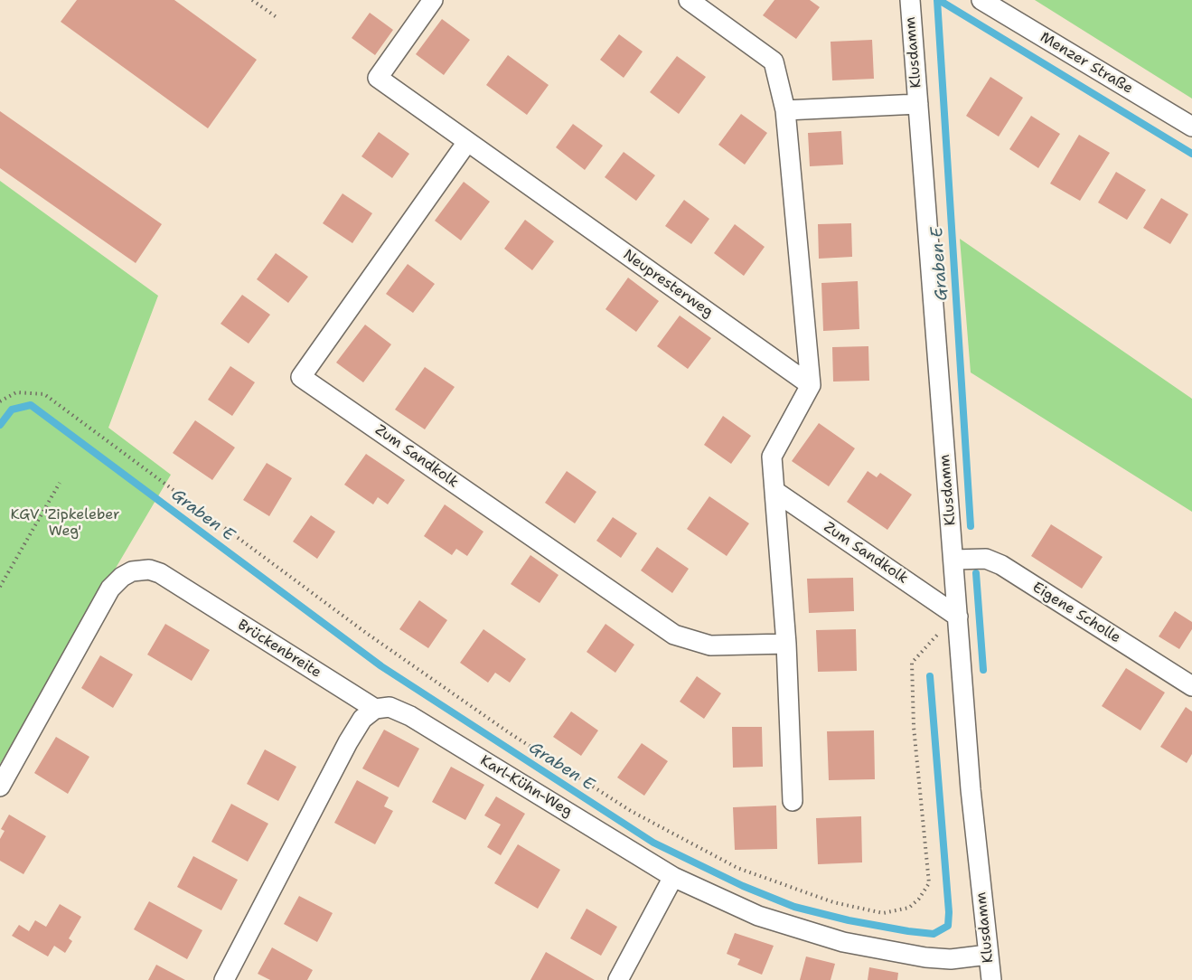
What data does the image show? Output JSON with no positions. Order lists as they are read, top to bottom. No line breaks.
{"streets":{"street":["Klusdamm","Menzer Straße","Neupresterweg","Zum Sandkolk","Eigene Scholle","Brückenbreite","Karl-Kühn-Weg"]},"crossings":[["Klusdamm","Zum Sandkolk"],["Klusdamm","Eigene Scholle"],["Klusdamm","Karl-Kühn-Weg"],["Neupresterweg","Zum Sandkolk"],["Brückenbreite","Karl-Kühn-Weg"]],"water":["Graben E"],"parks":["KGV 'Zipkeleber Weg'"]}
